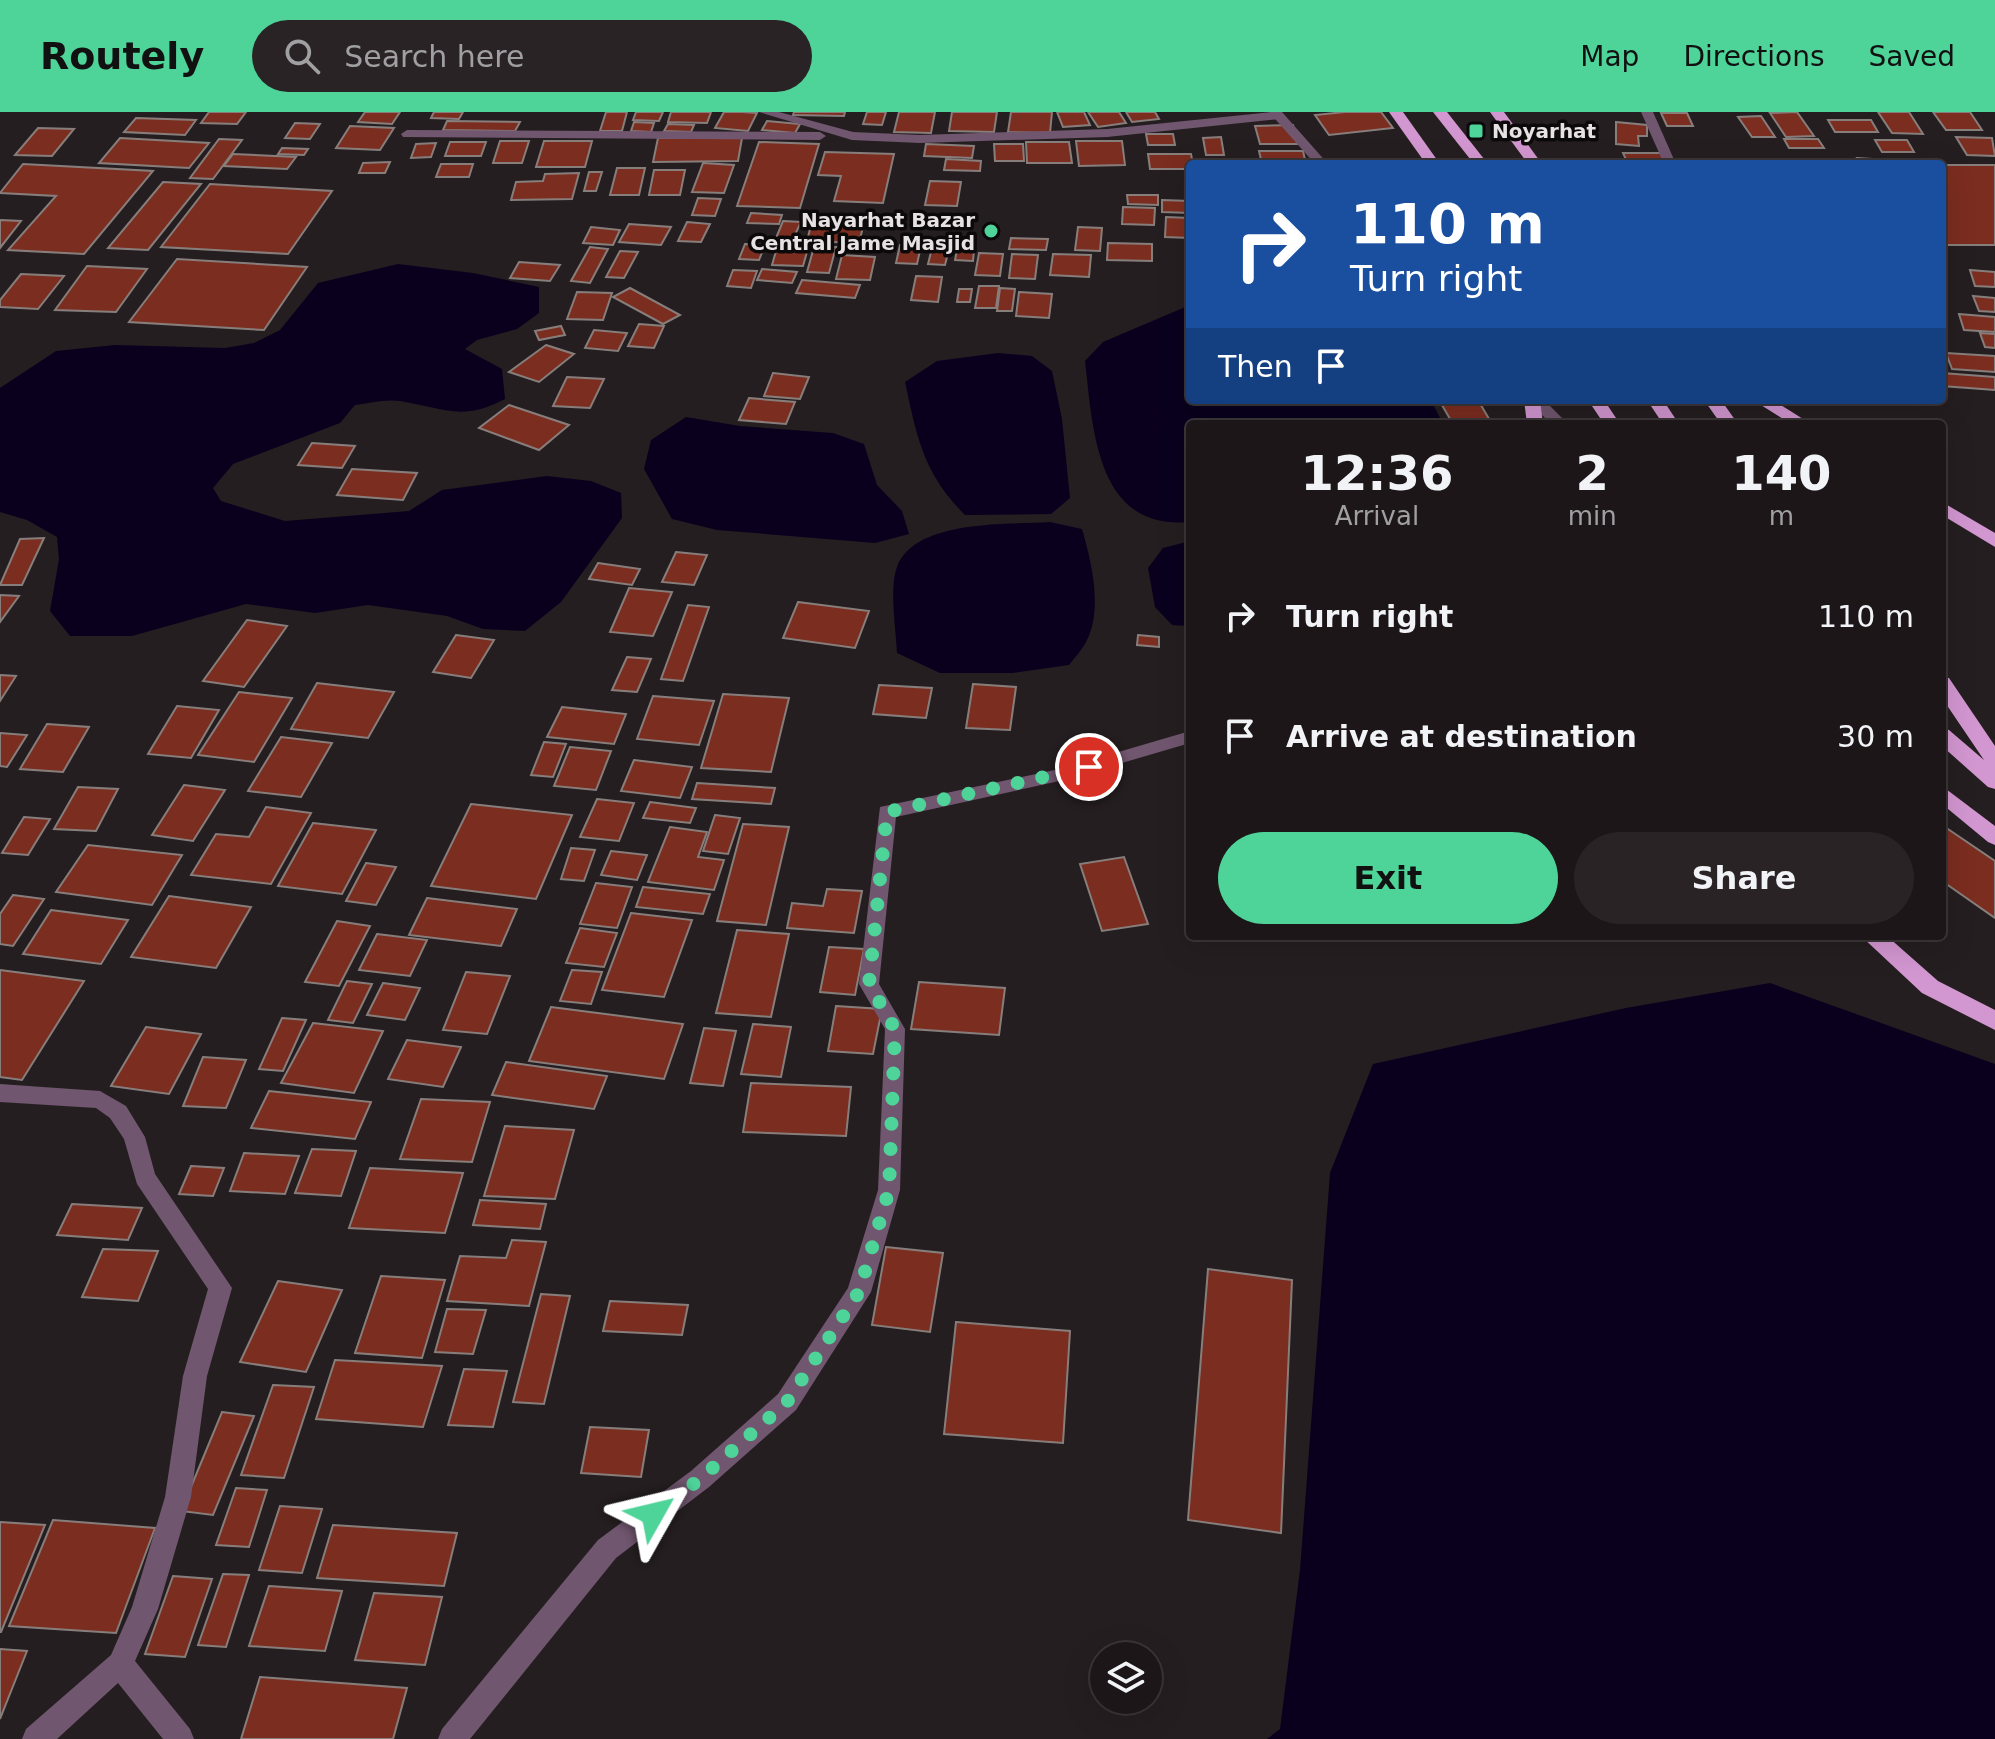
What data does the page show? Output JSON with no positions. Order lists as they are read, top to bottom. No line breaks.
{"places":{"transit":["Noyarhat"],"other":["Nayarhat Bazar Central Jame Masjid"]},"page":{"header":"Routely","search":"Search here","nav":["Map","Directions","Saved"],"turn":["110 m","Turn right"],"then":"Then","eta":["12:36","Arrival","2","min","140","m"],"list":[{"name":"Turn right","value":"110 m"},{"name":"Arrive at destination","value":"30 m"}],"buttons":["Exit","Share"]}}
